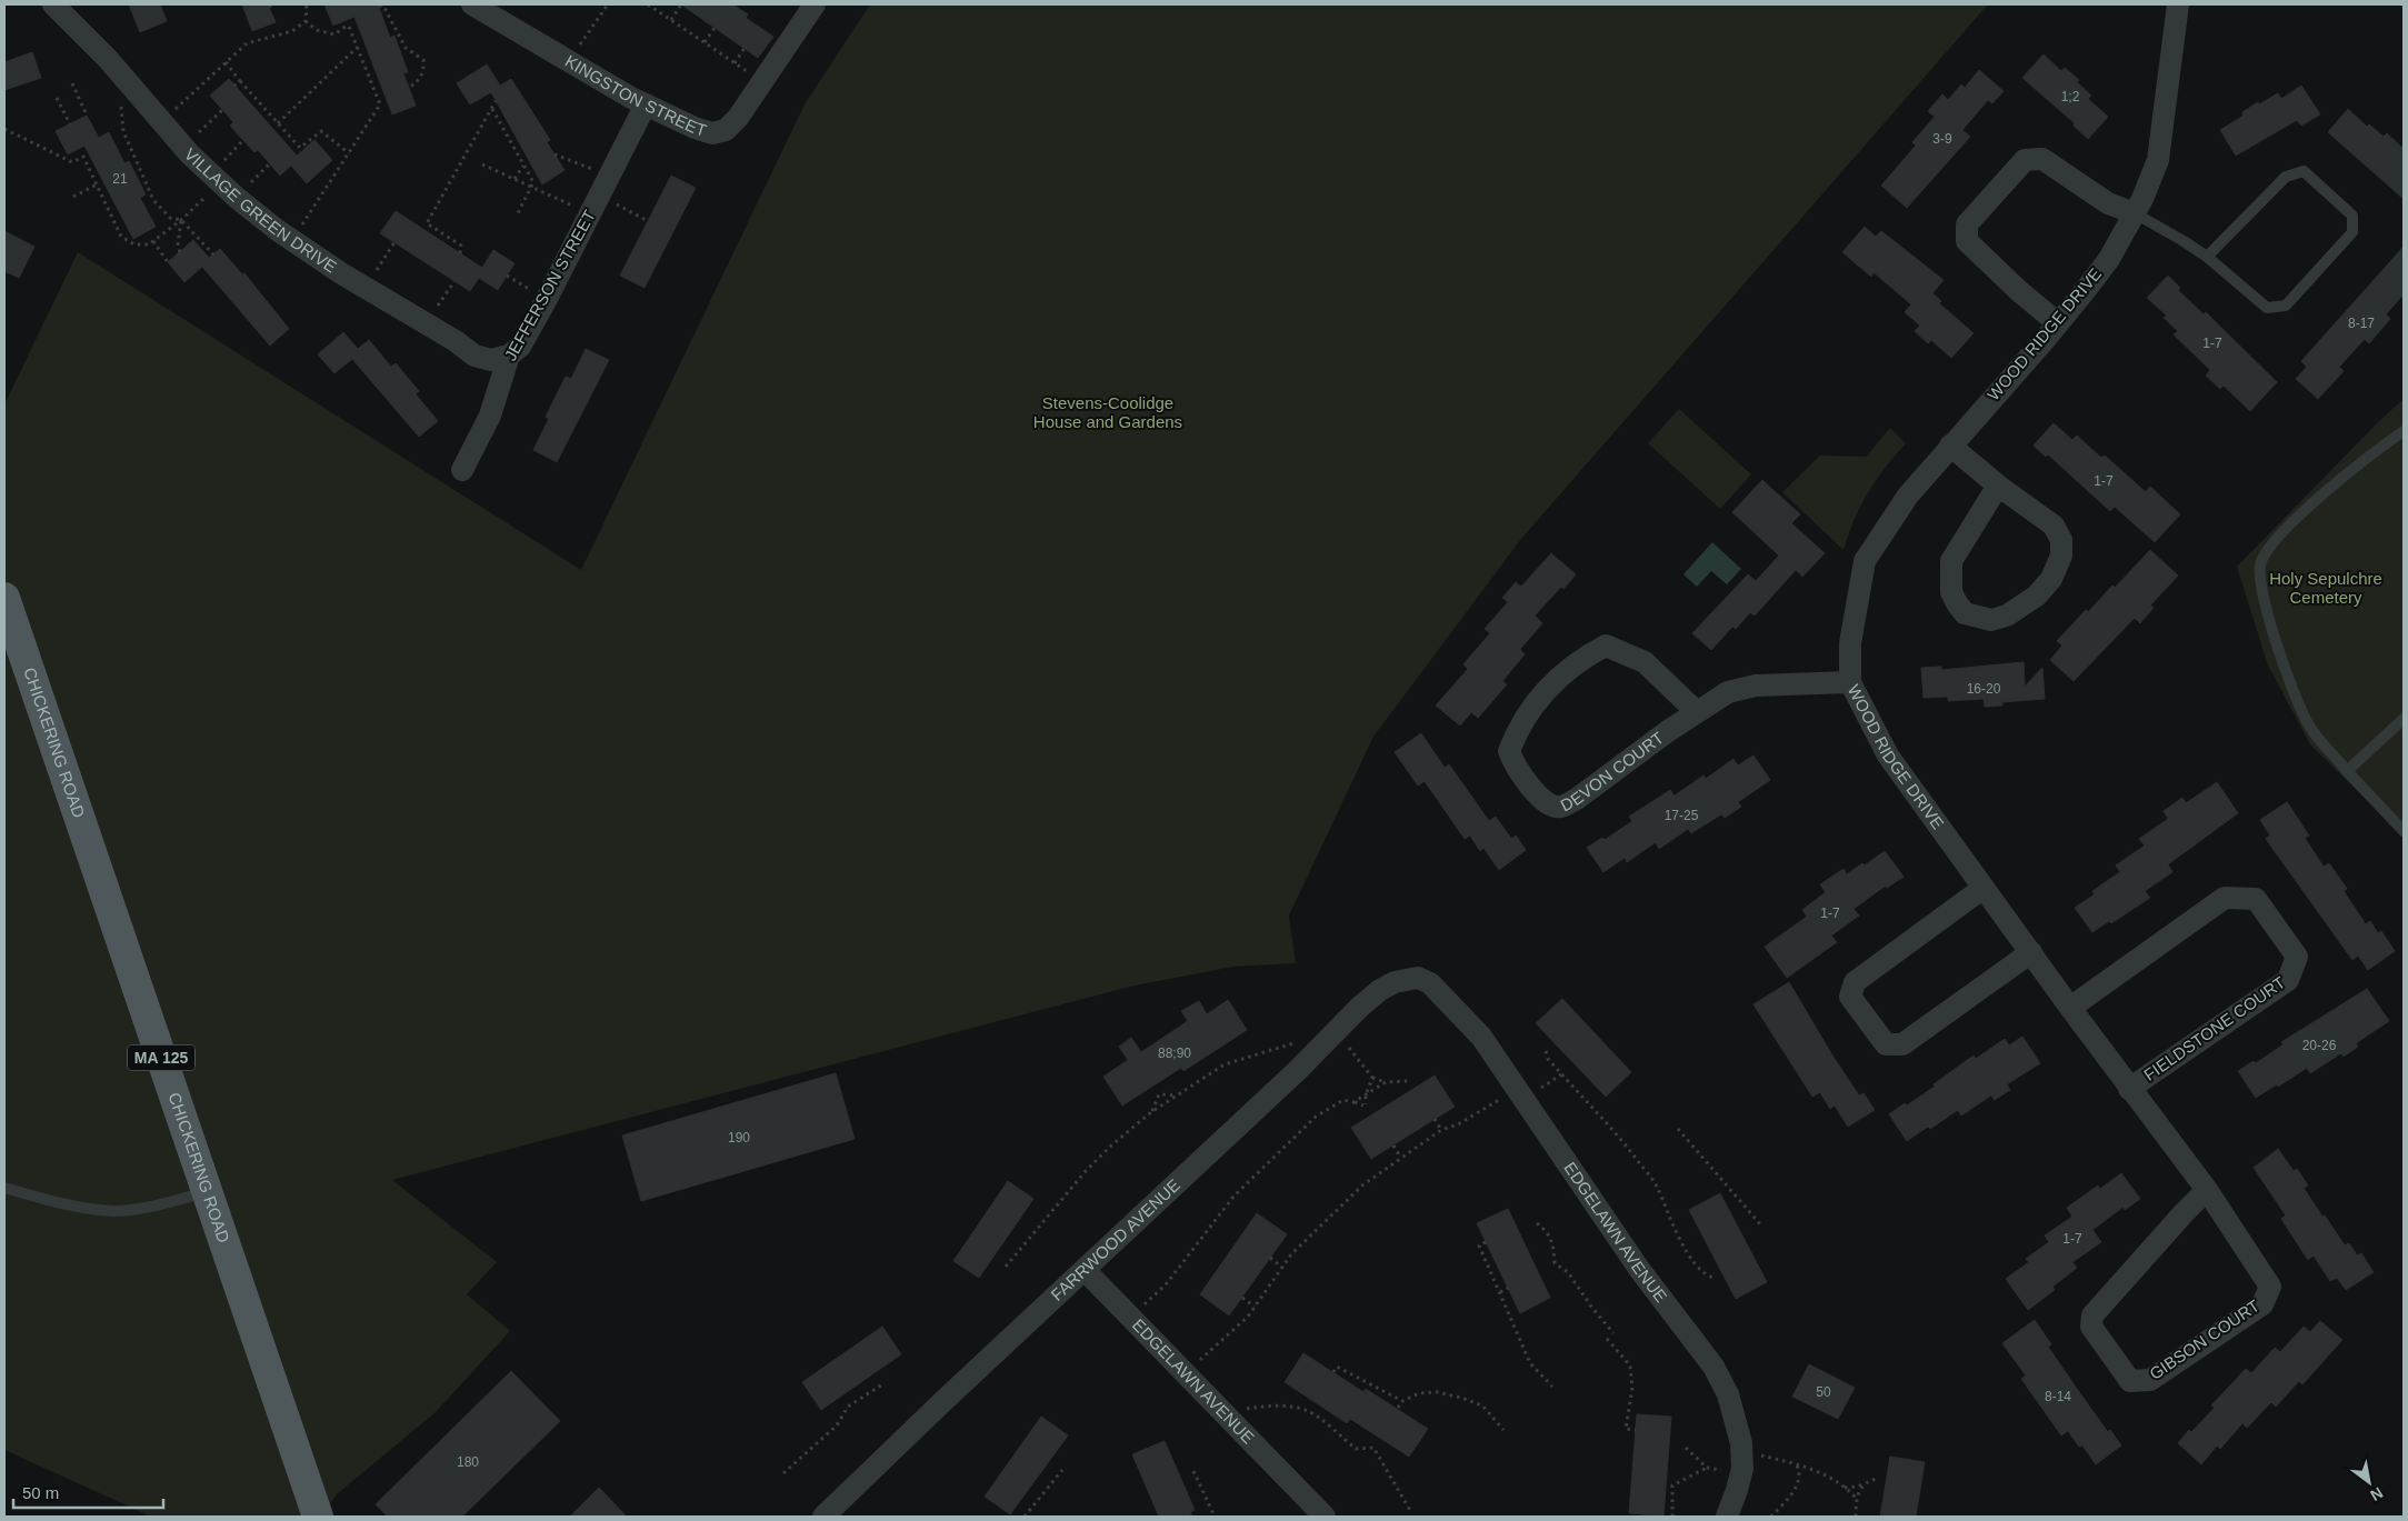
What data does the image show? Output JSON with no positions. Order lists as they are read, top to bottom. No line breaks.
{"streets":{"main road":["CHICKERING ROAD","MA 125"],"street":["KINGSTON STREET","VILLAGE GREEN DRIVE","JEFFERSON STREET","WOOD RIDGE DRIVE","DEVON COURT","FIELDSTONE COURT","EDGELAWN AVENUE","FARRWOOD AVENUE","GIBSON COURT"]},"crossings":[["KINGSTON STREET","JEFFERSON STREET"],["VILLAGE GREEN DRIVE","JEFFERSON STREET"],["WOOD RIDGE DRIVE","DEVON COURT"],["WOOD RIDGE DRIVE","FIELDSTONE COURT"],["WOOD RIDGE DRIVE","GIBSON COURT"],["EDGELAWN AVENUE","FARRWOOD AVENUE"]],"parks":["Stevens-Coolidge House and Gardens","Holy Sepulchre Cemetery"],"house_numbers":["1;2","3-9","21","8-17","1-7","1-7","16-20","17-25","1-7","20-26","88;90","190","1-7","50","8-14","180"],"scale_bar":"50 m","north":"bottom right"}
